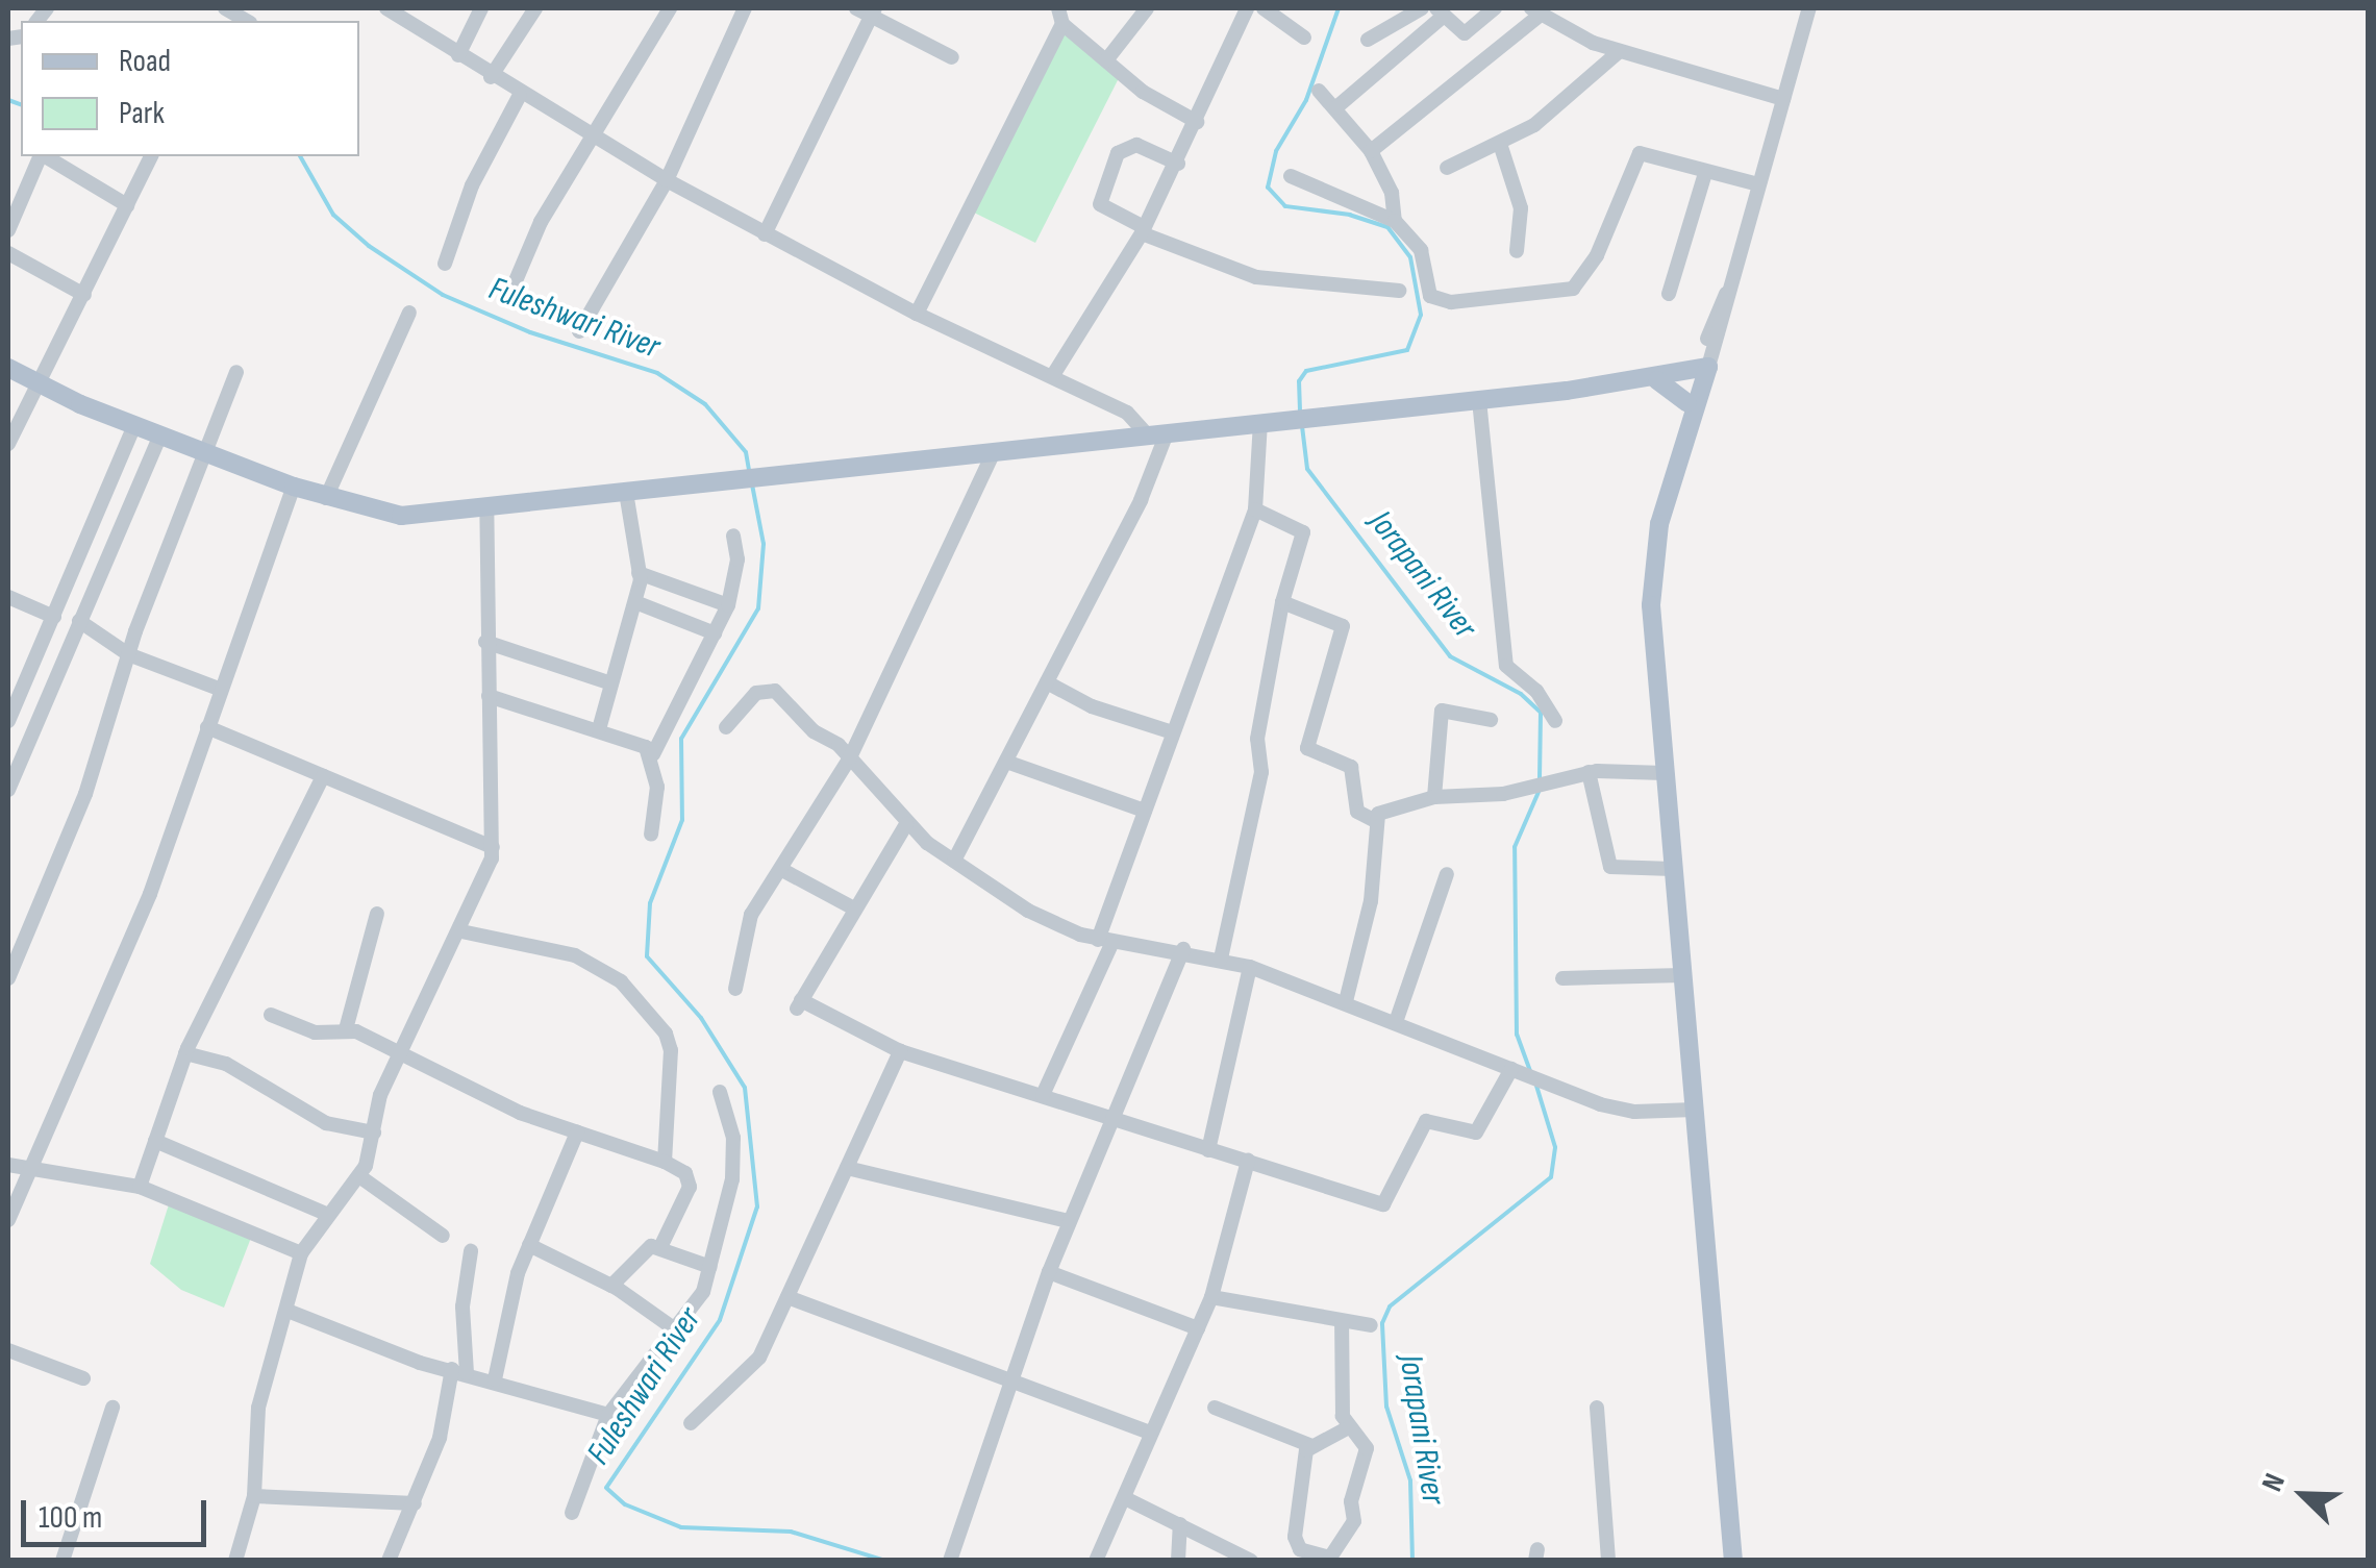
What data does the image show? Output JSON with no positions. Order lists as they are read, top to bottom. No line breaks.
{"water":["Fuleshwari River","Jorapani River"],"legend":["Road","Park"],"scale_bar":"100 m","north":"top left"}
